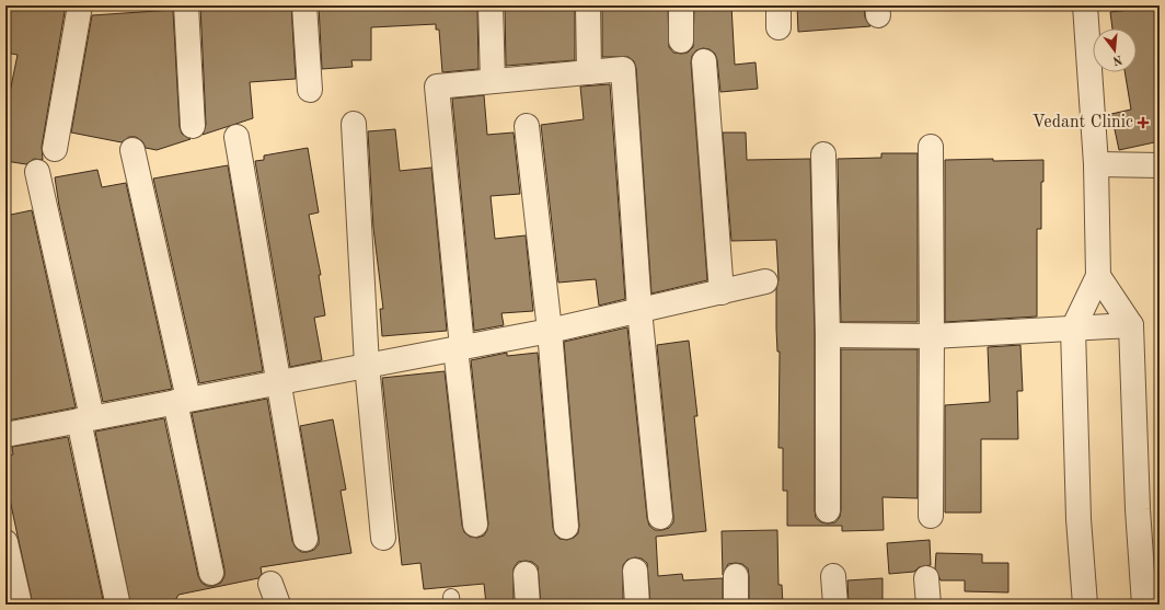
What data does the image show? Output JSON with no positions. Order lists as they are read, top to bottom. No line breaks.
{"places":{"health":["Vedant Clinic"]},"north":"bottom"}
